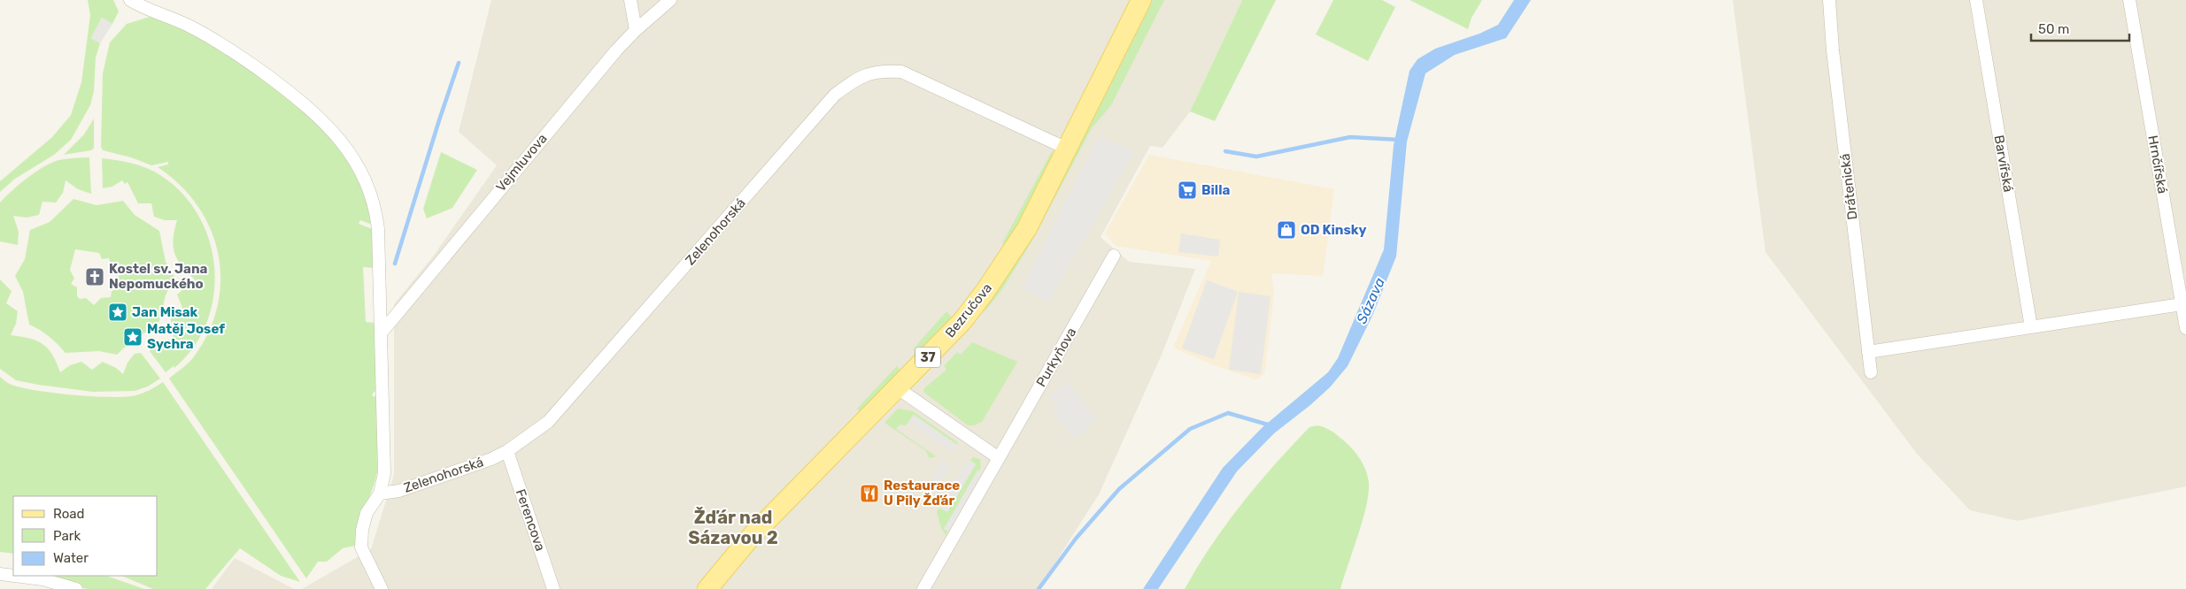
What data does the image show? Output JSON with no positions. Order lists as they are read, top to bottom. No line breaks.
{"streets":{"main road":["Bezručova","37"],"street":["Vejmluvova","Barvířská","Hrnčířská","Drátenická","Zelenohorská","Purkyňova","Ferencova"]},"crossings":[["Zelenohorská","Bezručova"],["Zelenohorská","Ferencova"]],"districts":["Žďár nad Sázavou 2"],"water":["Sázava"],"places":{"supermarket":["Billa"],"shop":["OD Kinsky"],"church":["Kostel sv. Jana Nepomuckého"],"place":["Jan Misak","Matěj Josef Sychra"],"restaurant":["Restaurace U Pily Žďár"]},"legend":["Road","Park","Water"],"scale_bar":"50 m"}
